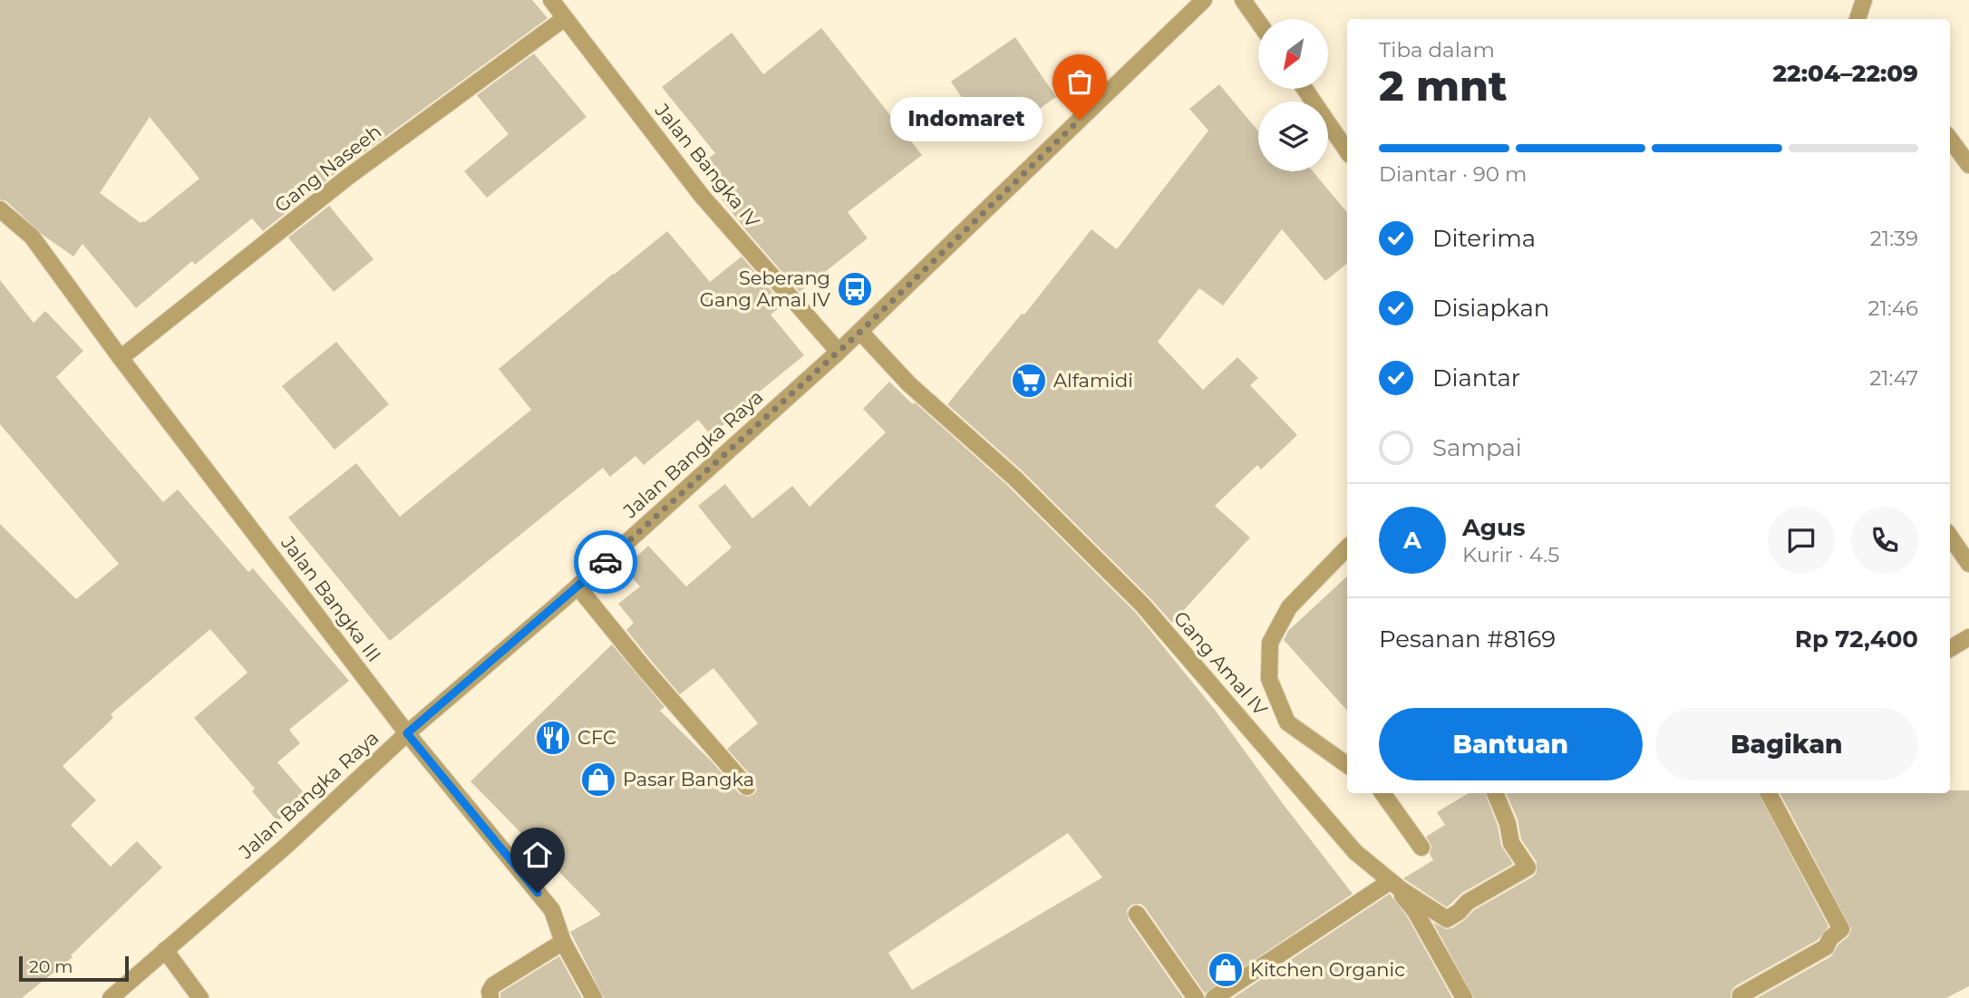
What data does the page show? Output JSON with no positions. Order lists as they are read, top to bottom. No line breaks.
{"streets":{"street":["Jalan Bangka IV","Gang Naseeh","Jalan Bangka Raya","Jalan Bangka III","Gang Amal IV"]},"crossings":[["Jalan Bangka IV","Gang Naseeh"],["Jalan Bangka IV","Jalan Bangka Raya"],["Gang Naseeh","Jalan Bangka III"],["Jalan Bangka Raya","Jalan Bangka III"],["Jalan Bangka Raya","Gang Amal IV"]],"places":{"other":["Indomaret"],"bus stop":["Seberang Gang Amal IV"],"supermarket":["Alfamidi"],"restaurant":["CFC"],"shop":["Pasar Bangka","Kitchen Organic"]},"scale_bar":"20 m","north":"bottom left","page":{"heading":["2 mnt","Tiba dalam","22:04–22:09"],"panel":["Agus","Kurir · 4.5","Pesanan #8169","Rp 72,400"],"bubble":"Indomaret","bar":"Diantar · 90 m","list":[["Diterima","21:39"],["Disiapkan","21:46"],["Diantar","21:47"],"Sampai"],"round":"A","buttons":["Bantuan","Bagikan"],"scale":"20 m"}}
